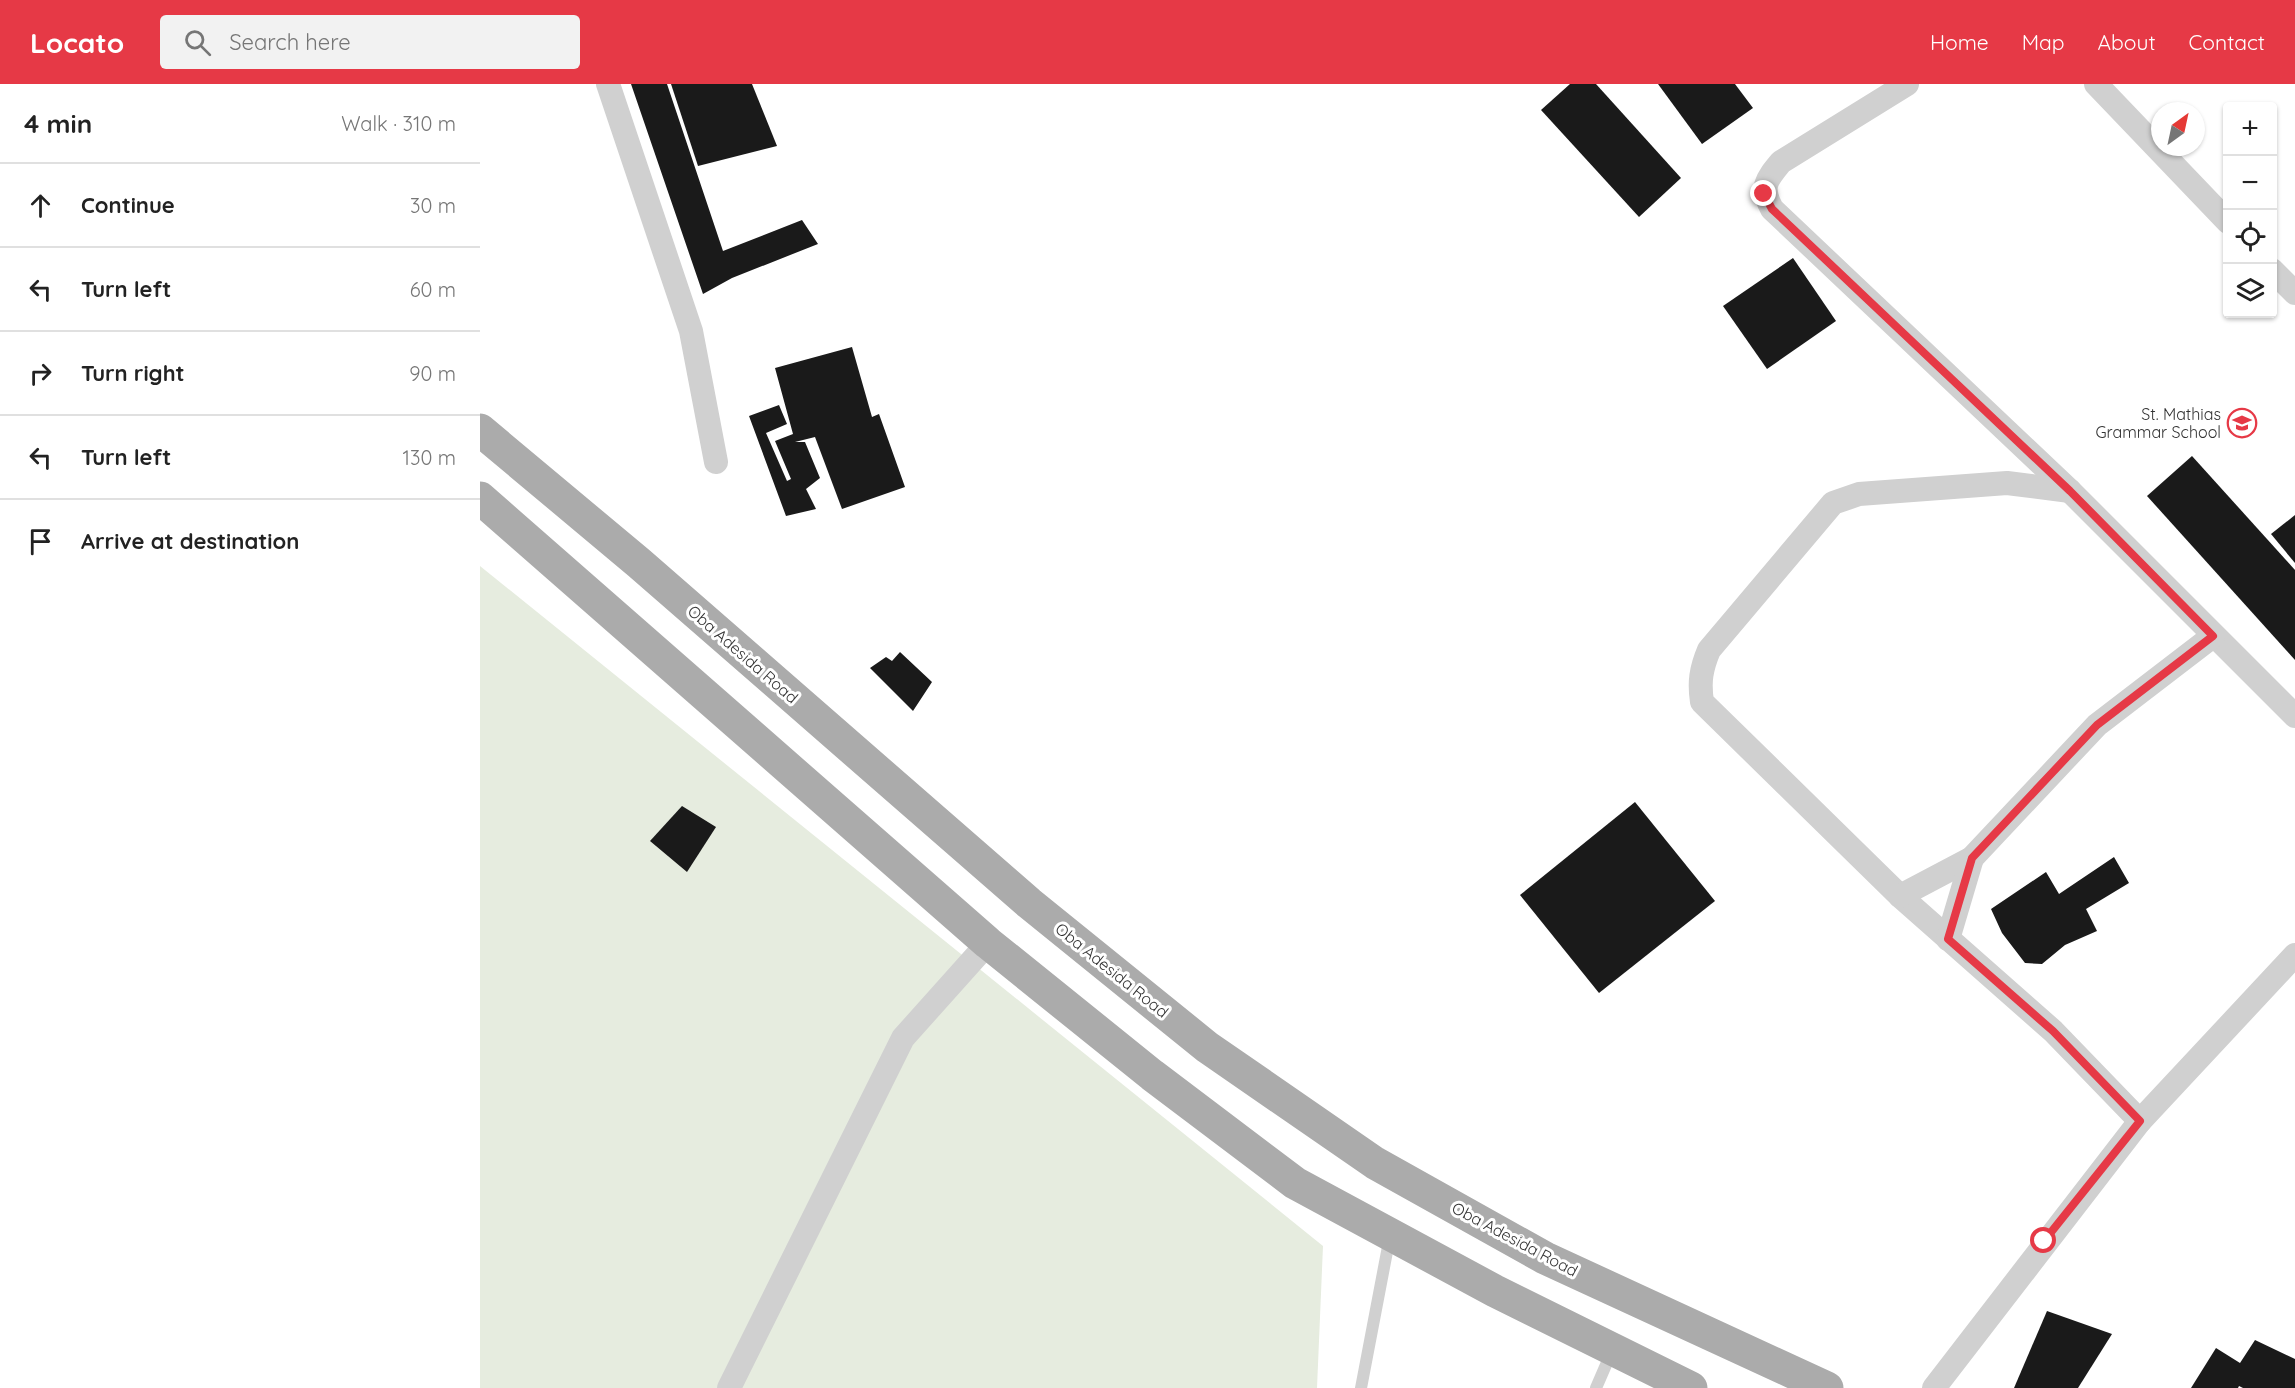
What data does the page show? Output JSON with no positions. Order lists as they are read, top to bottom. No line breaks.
{"streets":{"main road":["Oba Adesida Road"]},"places":{"school or university":["St. Mathias Grammar School"]},"north":"top right","page":{"header":"Locato","search":"Search here","nav":["Home","Map","About","Contact"],"heading":["4 min","Walk · 310 m"],"map_buttons":["+","−"],"list":[["Continue","30 m"],["Turn left","60 m"],["Turn right","90 m"],["Turn left","130 m"],"Arrive at destination"]}}
